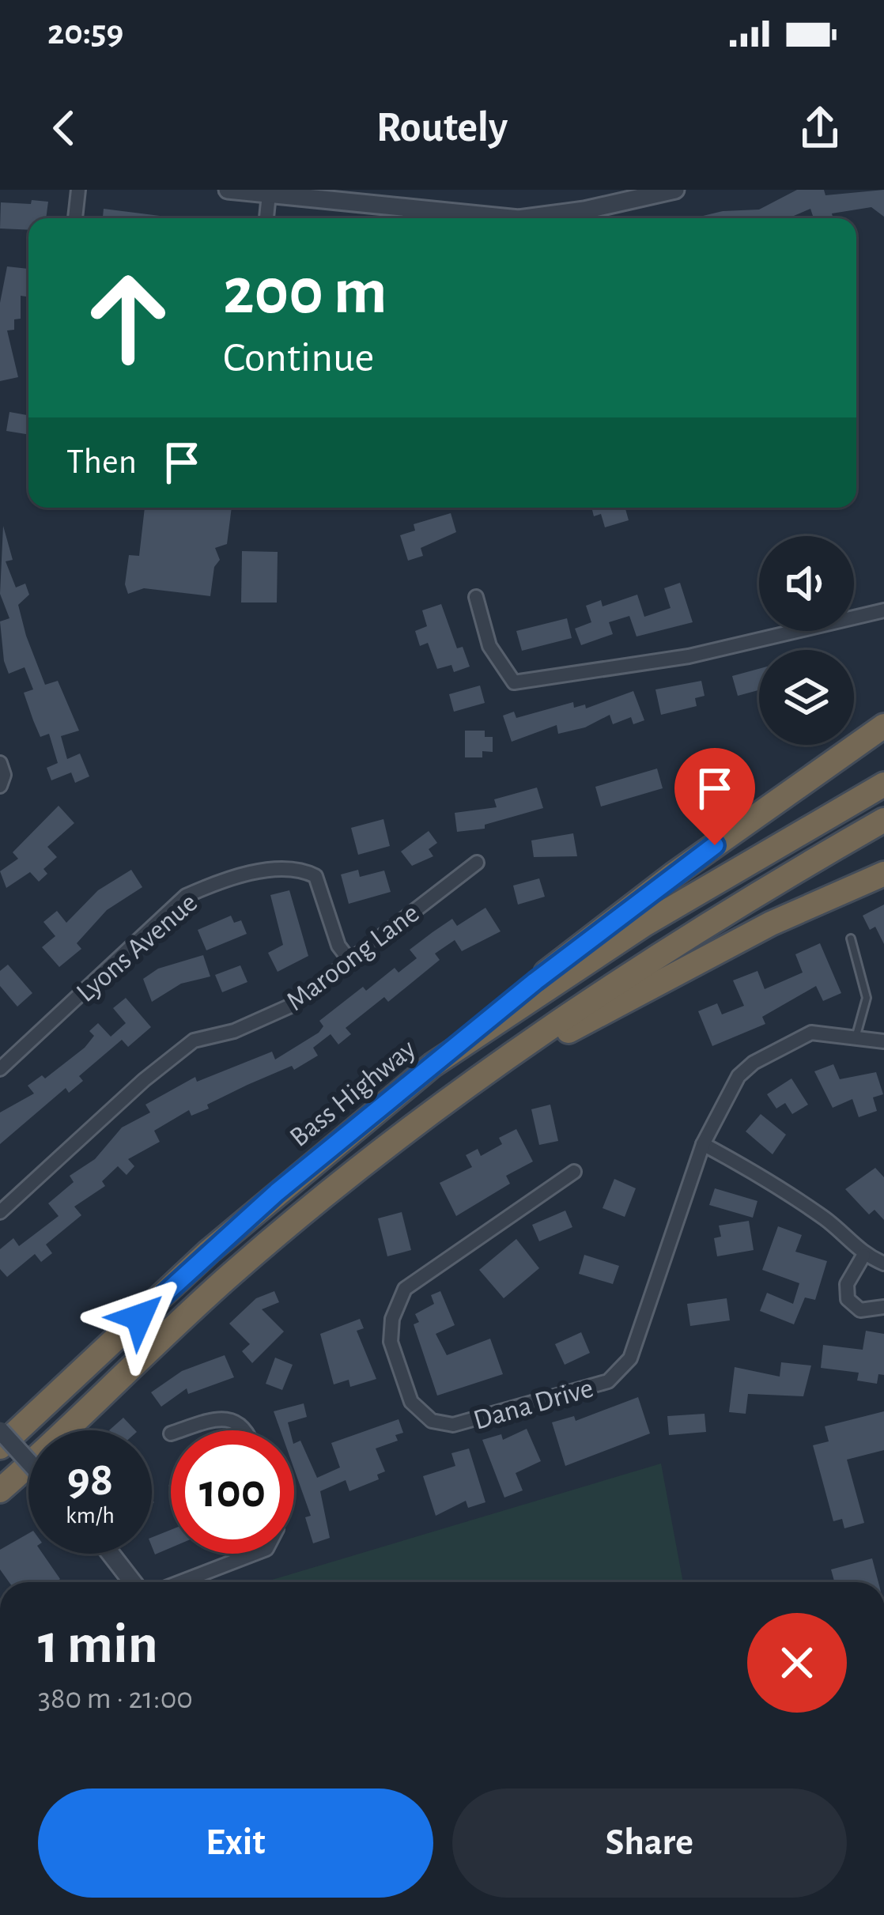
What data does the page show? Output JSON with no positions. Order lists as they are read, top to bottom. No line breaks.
{"streets":{"highway":["Bass Highway"],"street":["Lyons Avenue","Maroong Lane","Dana Drive"]},"crossings":[["Lyons Avenue","Maroong Lane"]],"page":{"status":"20:59","header":"Routely","turn":["200 m","Continue"],"then":"Then","speed":"98 km/h","limit":"100","heading":["1 min","380 m · 21:00"],"buttons":["Exit","Share"]}}
